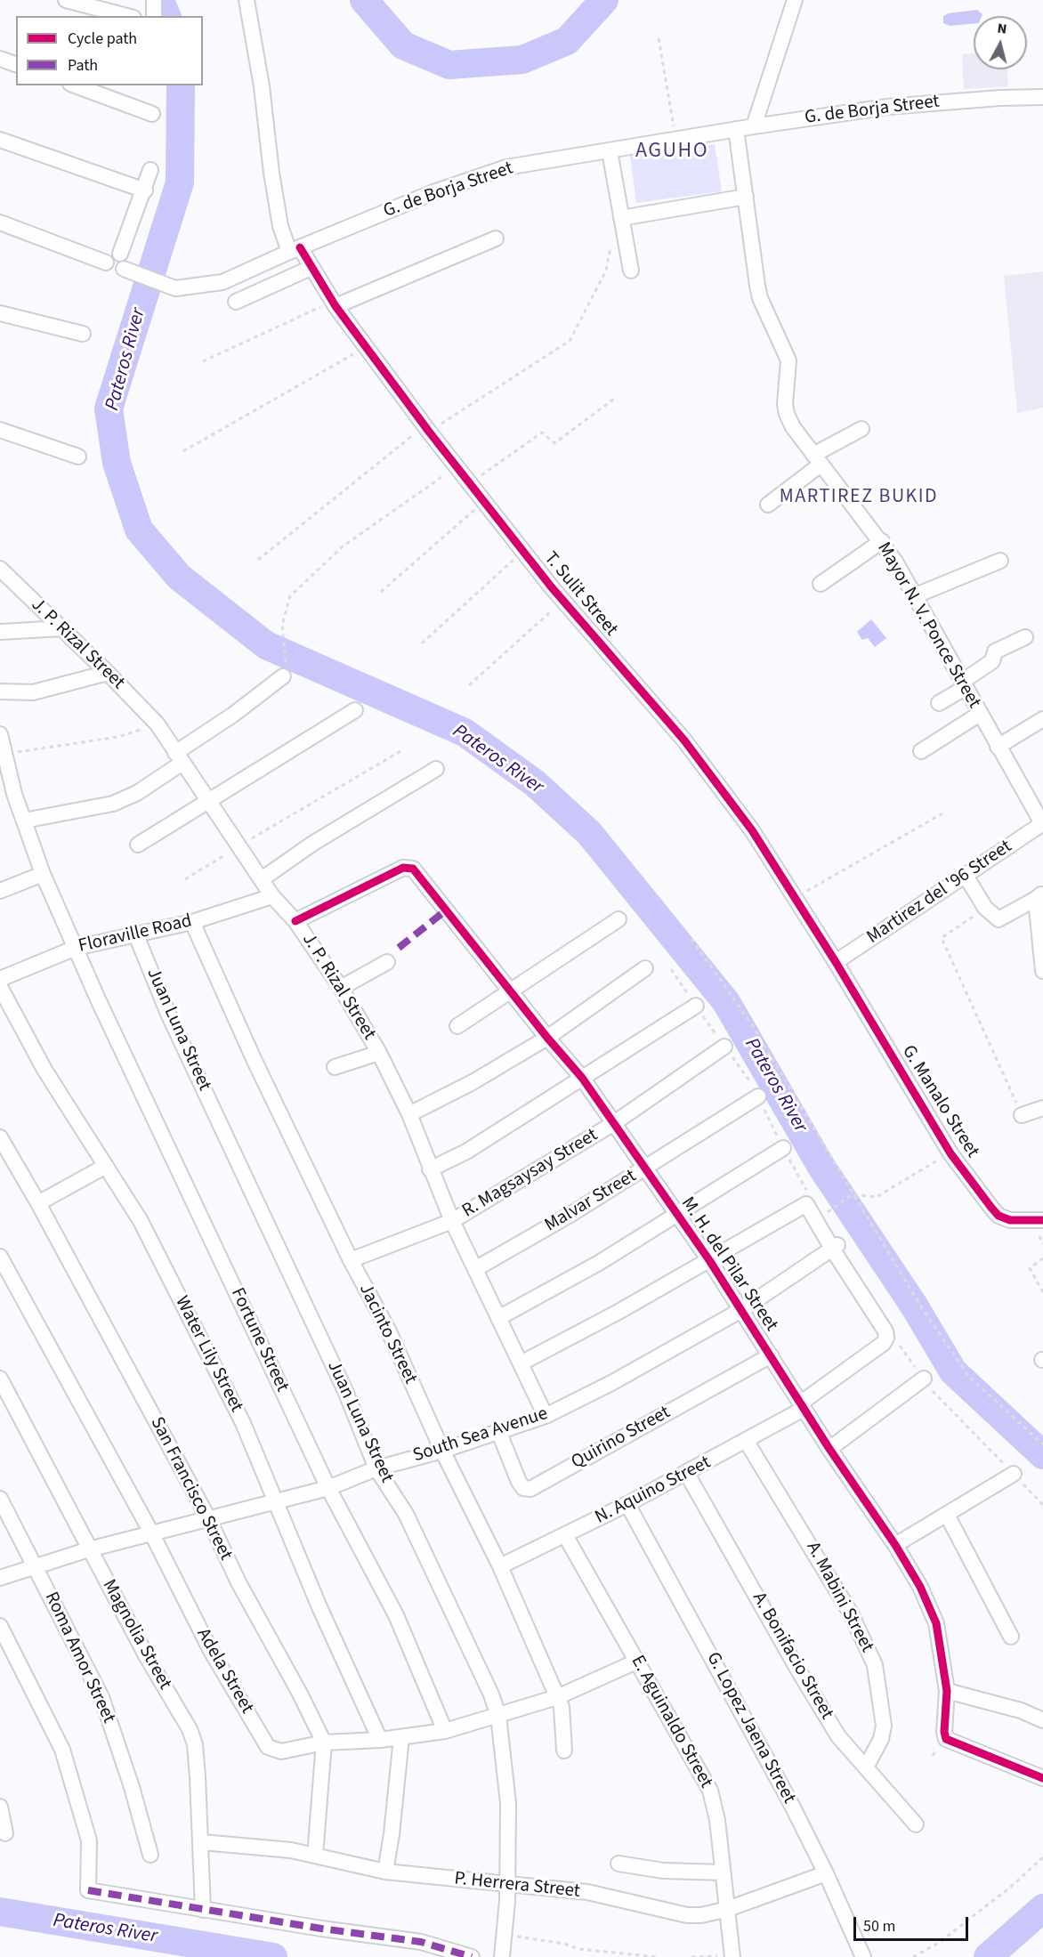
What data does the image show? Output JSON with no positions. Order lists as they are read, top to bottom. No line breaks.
{"streets":{"street":["G. de Borja Street","T. Sulit Street","Mayor N. V. Ponce Street","J. P. Rizal Street","Martirez del '96 Street","Floraville Road","Juan Luna Street","G. Manalo Street","R. Magsaysay Street","Malvar Street","M. H. del Pilar Street","Jacinto Street","Fortune Street","Water Lily Street","South Sea Avenue","Quirino Street","San Francisco Street","N. Aquino Street","A. Mabini Street","Magnolia Street","A. Bonifacio Street","Roma Amor Street","Adela Street","E. Aguinaldo Street","G. Lopez Jaena Street","P. Herrera Street"]},"crossings":[["G. de Borja Street","T. Sulit Street"],["G. de Borja Street","Mayor N. V. Ponce Street"],["T. Sulit Street","Martirez del '96 Street"],["T. Sulit Street","G. Manalo Street"],["Mayor N. V. Ponce Street","Martirez del '96 Street"],["J. P. Rizal Street","Floraville Road"],["J. P. Rizal Street","R. Magsaysay Street"],["J. P. Rizal Street","Malvar Street"],["J. P. Rizal Street","M. H. del Pilar Street"],["J. P. Rizal Street","South Sea Avenue"],["Martirez del '96 Street","G. Manalo Street"],["Floraville Road","Juan Luna Street"],["Floraville Road","Jacinto Street"],["Floraville Road","Fortune Street"],["Juan Luna Street","South Sea Avenue"],["Juan Luna Street","Adela Street"],["Juan Luna Street","P. Herrera Street"],["R. Magsaysay Street","M. H. del Pilar Street"],["R. Magsaysay Street","Jacinto Street"],["Malvar Street","M. H. del Pilar Street"],["M. H. del Pilar Street","South Sea Avenue"],["M. H. del Pilar Street","Quirino Street"],["M. H. del Pilar Street","N. Aquino Street"],["Jacinto Street","South Sea Avenue"],["Jacinto Street","N. Aquino Street"],["Jacinto Street","Adela Street"],["Fortune Street","South Sea Avenue"],["Fortune Street","Adela Street"],["Water Lily Street","South Sea Avenue"],["Water Lily Street","Adela Street"],["South Sea Avenue","Quirino Street"],["South Sea Avenue","San Francisco Street"],["South Sea Avenue","N. Aquino Street"],["South Sea Avenue","Magnolia Street"],["South Sea Avenue","Roma Amor Street"],["South Sea Avenue","Adela Street"],["San Francisco Street","Adela Street"],["N. Aquino Street","A. Mabini Street"],["N. Aquino Street","A. Bonifacio Street"],["N. Aquino Street","E. Aguinaldo Street"],["N. Aquino Street","G. Lopez Jaena Street"],["A. Mabini Street","A. Bonifacio Street"],["Magnolia Street","P. Herrera Street"],["Adela Street","E. Aguinaldo Street"],["E. Aguinaldo Street","P. Herrera Street"],["G. Lopez Jaena Street","P. Herrera Street"]],"districts":["AGUHO","MARTIREZ BUKID"],"water":["Pateros River"],"legend":["Cycle path","Path"],"scale_bar":"50 m","north":"top"}
